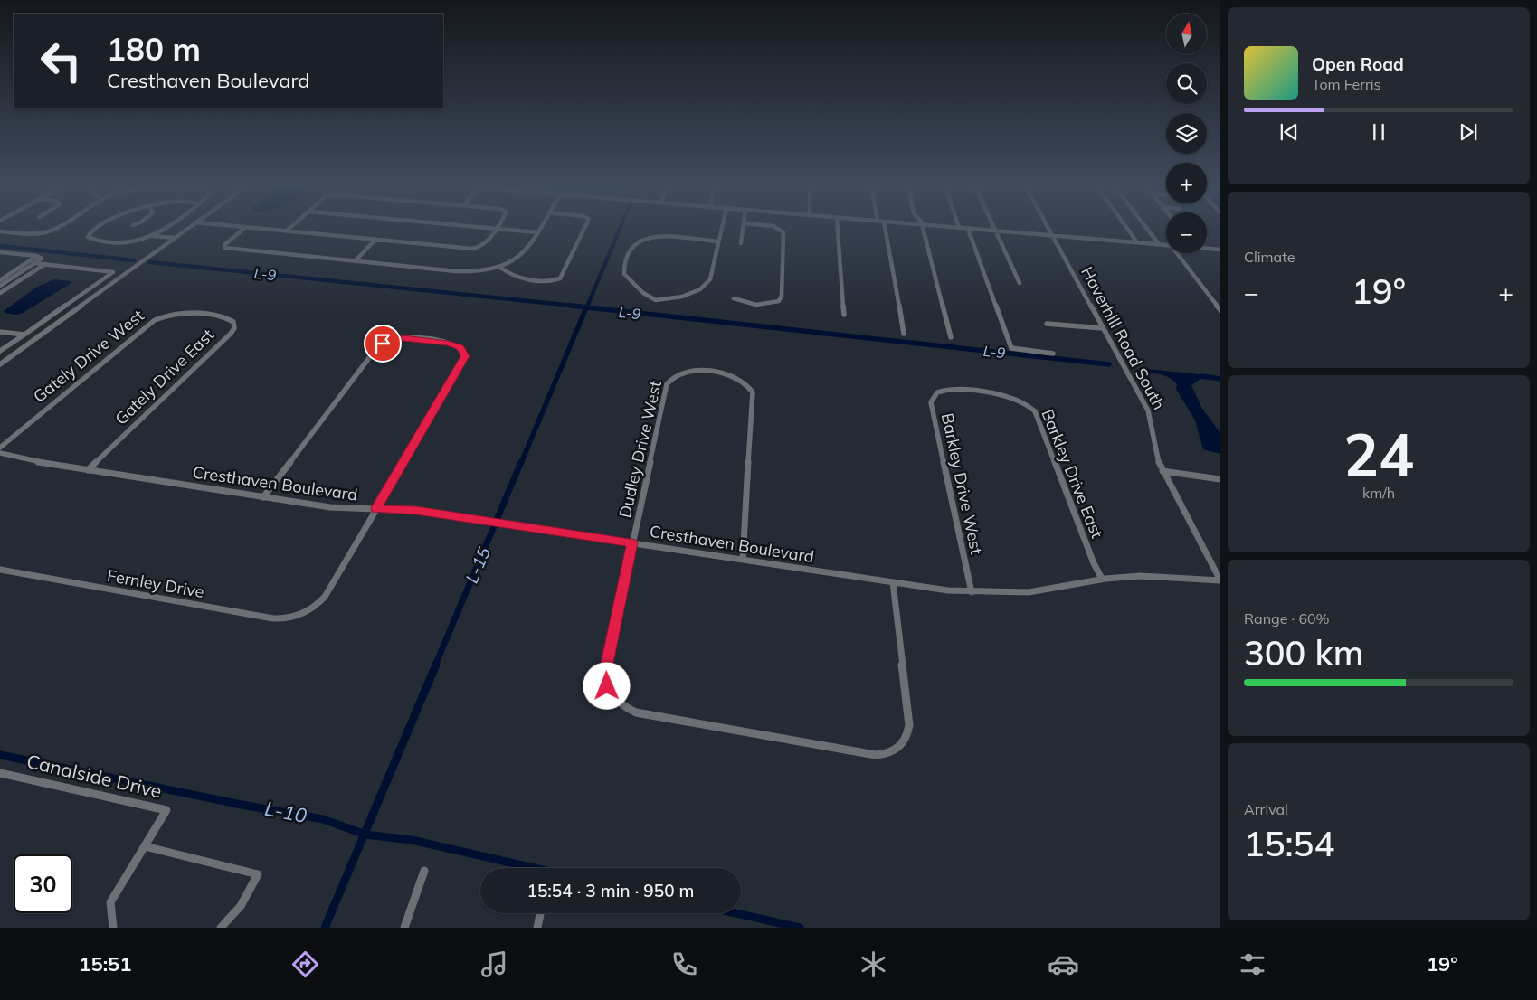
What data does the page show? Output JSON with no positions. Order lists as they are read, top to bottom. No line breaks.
{"streets":{"street":["Haverhill Road South","Gately Drive West","Gately Drive East","Dudley Drive West","Barkley Drive East","Cresthaven Boulevard","Barkley Drive West","Fernley Drive","Canalside Drive"]},"crossings":[["Haverhill Road South","Cresthaven Boulevard"],["Gately Drive West","Gately Drive East"],["Gately Drive East","Cresthaven Boulevard"],["Dudley Drive West","Cresthaven Boulevard"],["Barkley Drive East","Cresthaven Boulevard"],["Barkley Drive East","Barkley Drive West"],["Cresthaven Boulevard","Barkley Drive West"],["Cresthaven Boulevard","Fernley Drive"]],"water":["L-9","L-15","L-10"],"north":"top","page":{"map_buttons":["+","−"],"turn":["180 m","Cresthaven Boulevard"],"song":["Open Road","Tom Ferris"],"tile":["Climate",["24","km/h"],["Range · 60%","300 km"],["Arrival","15:54"]],"heat":["−","19°","+"],"limit":"30","trip":"15:54 · 3 min · 950 m","tabs":["15:51","19°"]}}
